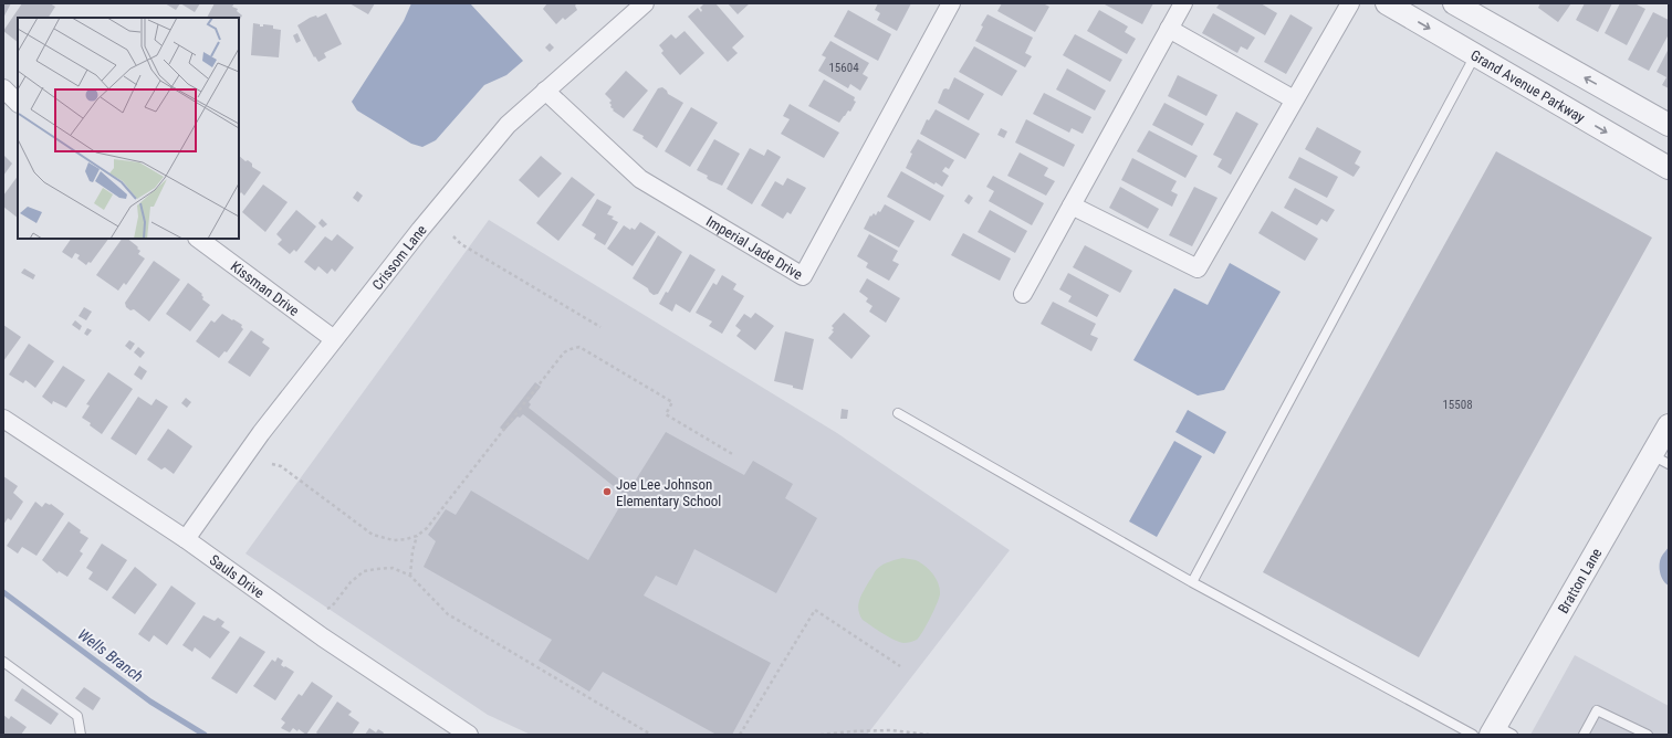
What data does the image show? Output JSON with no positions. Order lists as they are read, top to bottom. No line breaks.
{"streets":{"street":["Grand Avenue Parkway","Imperial Jade Drive","Crissom Lane","Kissman Drive","Sauls Drive","Bratton Lane"]},"crossings":[["Imperial Jade Drive","Crissom Lane"],["Crissom Lane","Kissman Drive"],["Crissom Lane","Sauls Drive"]],"water":["Wells Branch"],"places":["Joe Lee Johnson Elementary School"],"house_numbers":["15604","15508"]}
